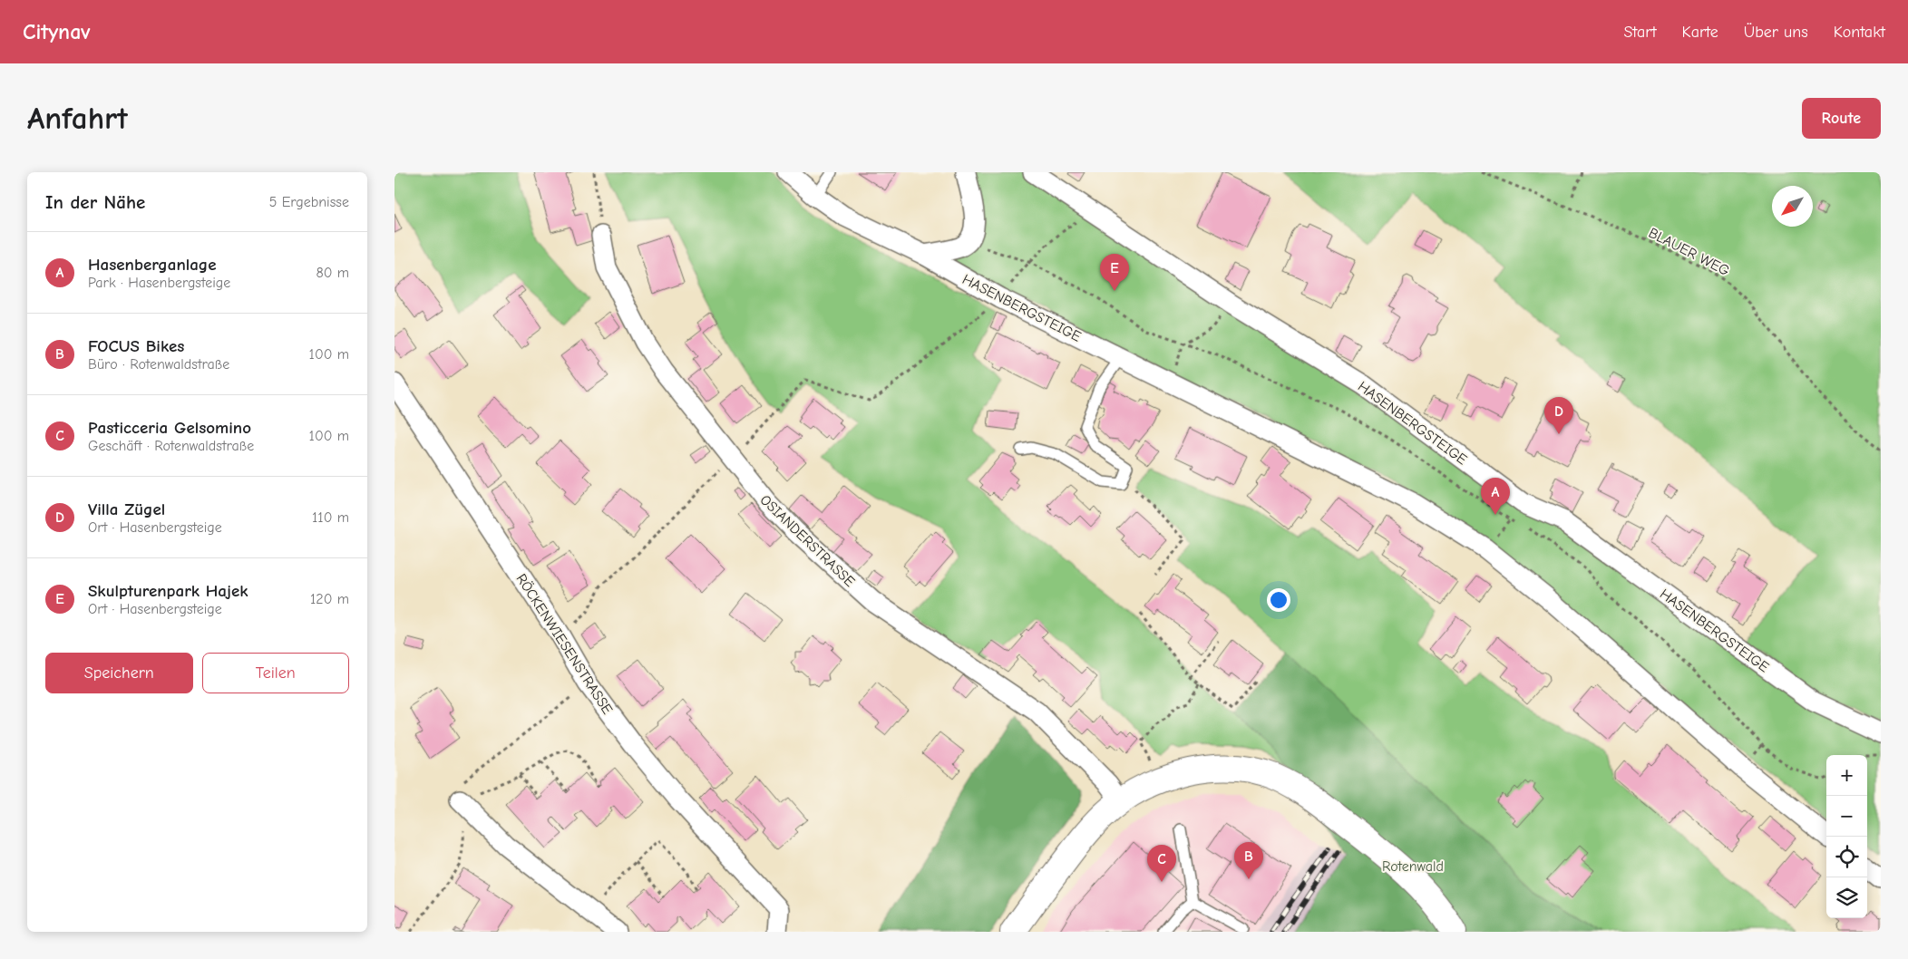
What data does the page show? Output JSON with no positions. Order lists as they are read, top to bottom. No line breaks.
{"streets":{"street":["HASENBERGSTEIGE","OSIANDERSTRASSE","RÖCKENWIESENSTRASSE"],"path":["BLAUER WEG"]},"parks":["Rotenwald"],"north":"bottom left","page":{"header":"Citynav","nav":["Start","Karte","Über uns","Kontakt"],"buttons":["Route",["Speichern","Teilen"]],"title":"Anfahrt","heading":["In der Nähe","5 Ergebnisse"],"list":[{"mark":"A","name":"Hasenberganlage","note":"Park · Hasenbergsteige","value":"80 m"},{"mark":"B","name":"FOCUS Bikes","note":"Büro · Rotenwaldstraße","value":"100 m"},{"mark":"C","name":"Pasticceria Gelsomino","note":"Geschäft · Rotenwaldstraße","value":"100 m"},{"mark":"D","name":"Villa Zügel","note":"Ort · Hasenbergsteige","value":"110 m"},{"mark":"E","name":"Skulpturenpark Hajek","note":"Ort · Hasenbergsteige","value":"120 m"}],"pins":["E","D","A","B","C"],"map_buttons":["+","−"]}}
